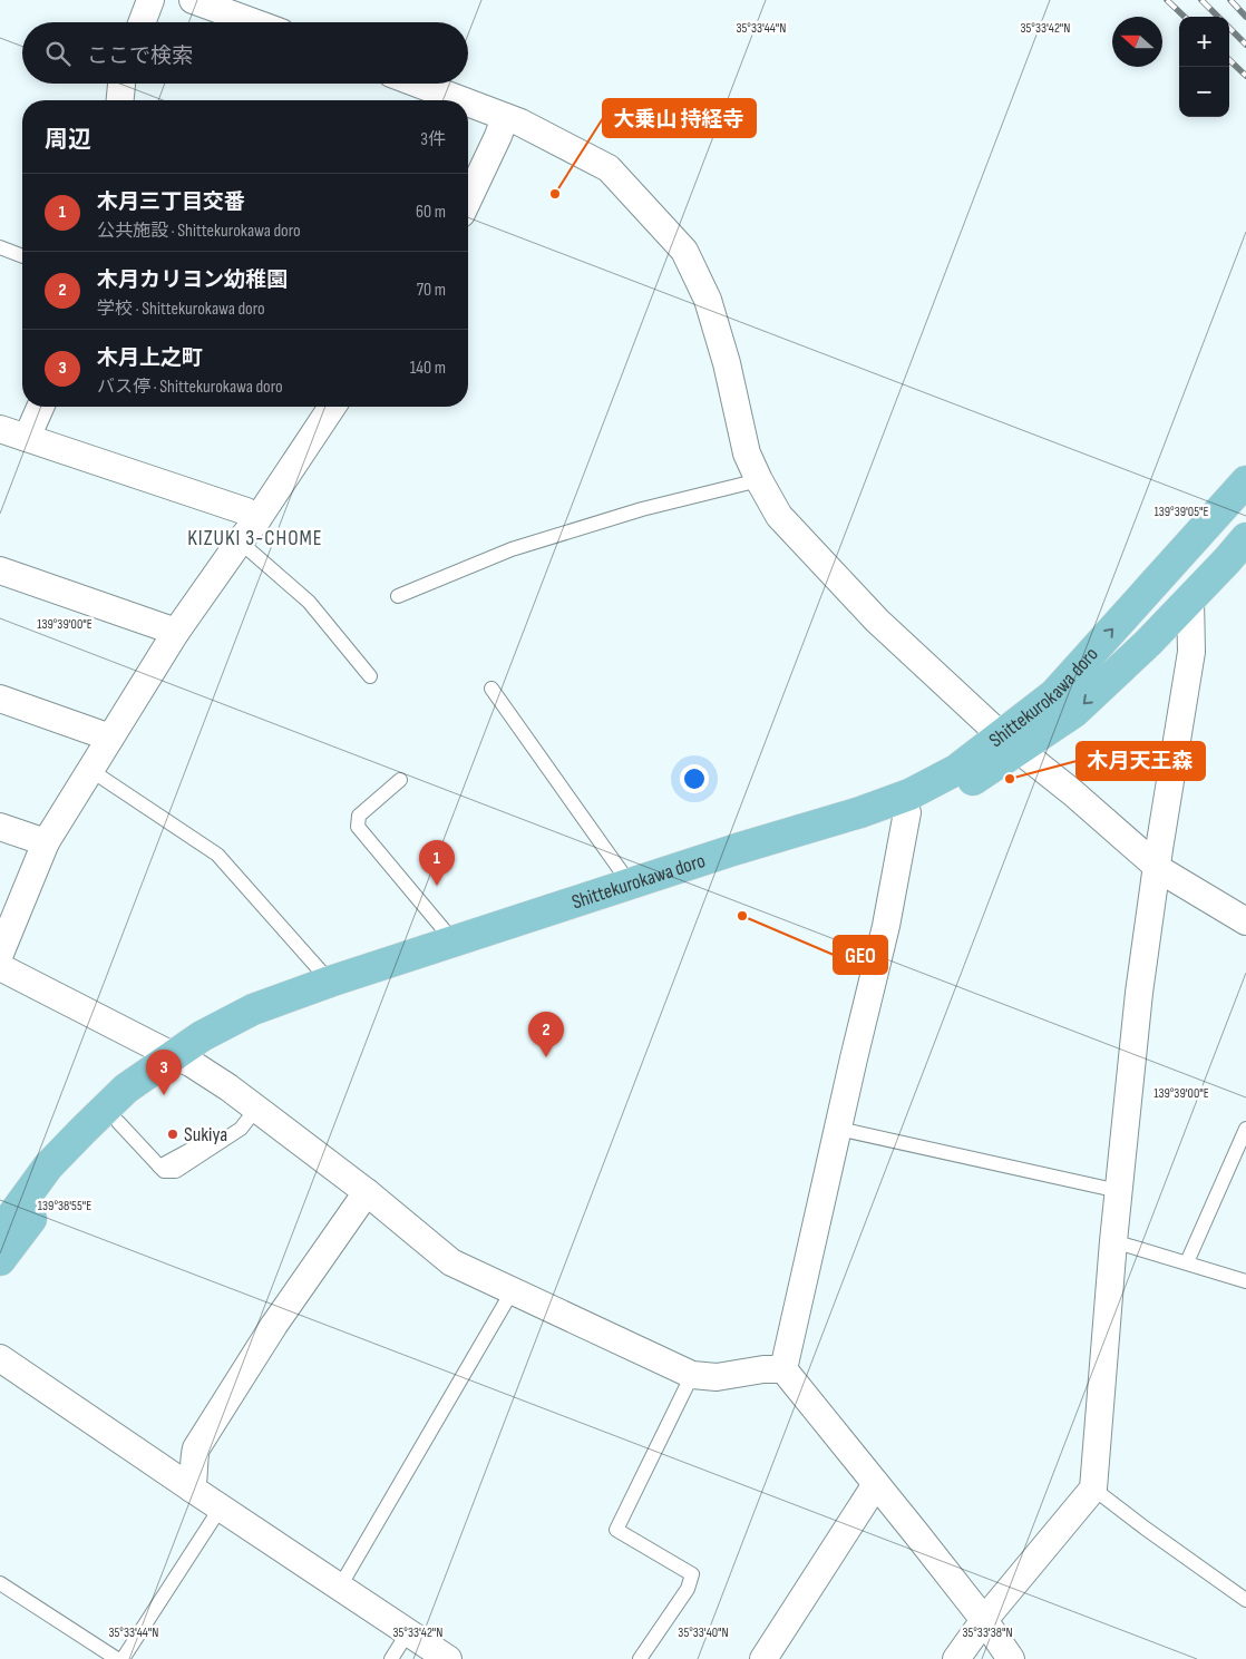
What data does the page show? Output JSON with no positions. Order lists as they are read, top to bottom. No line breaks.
{"streets":{"main road":["Shittekurokawa doro"]},"districts":["KIZUKI 3-CHOME"],"places":["大乗山 持経寺","木月天王森","GEO","Sukiya"],"north":"left","page":{"map_buttons":["+","−"],"search":"ここで検索","heading":["周辺","3件"],"list":[{"mark":"1","name":"木月三丁目交番","note":"公共施設 · Shittekurokawa doro","value":"60 m"},{"mark":"2","name":"木月カリヨン幼稚園","note":"学校 · Shittekurokawa doro","value":"70 m"},{"mark":"3","name":"木月上之町","note":"バス停 · Shittekurokawa doro","value":"140 m"}],"pins":["1","2","3"]},"coordinates":["35°33'44\"N","35°33'42\"N","139°39'05\"E","139°39'00\"E","139°38'55\"E","35°33'40\"N","35°33'38\"N"]}
